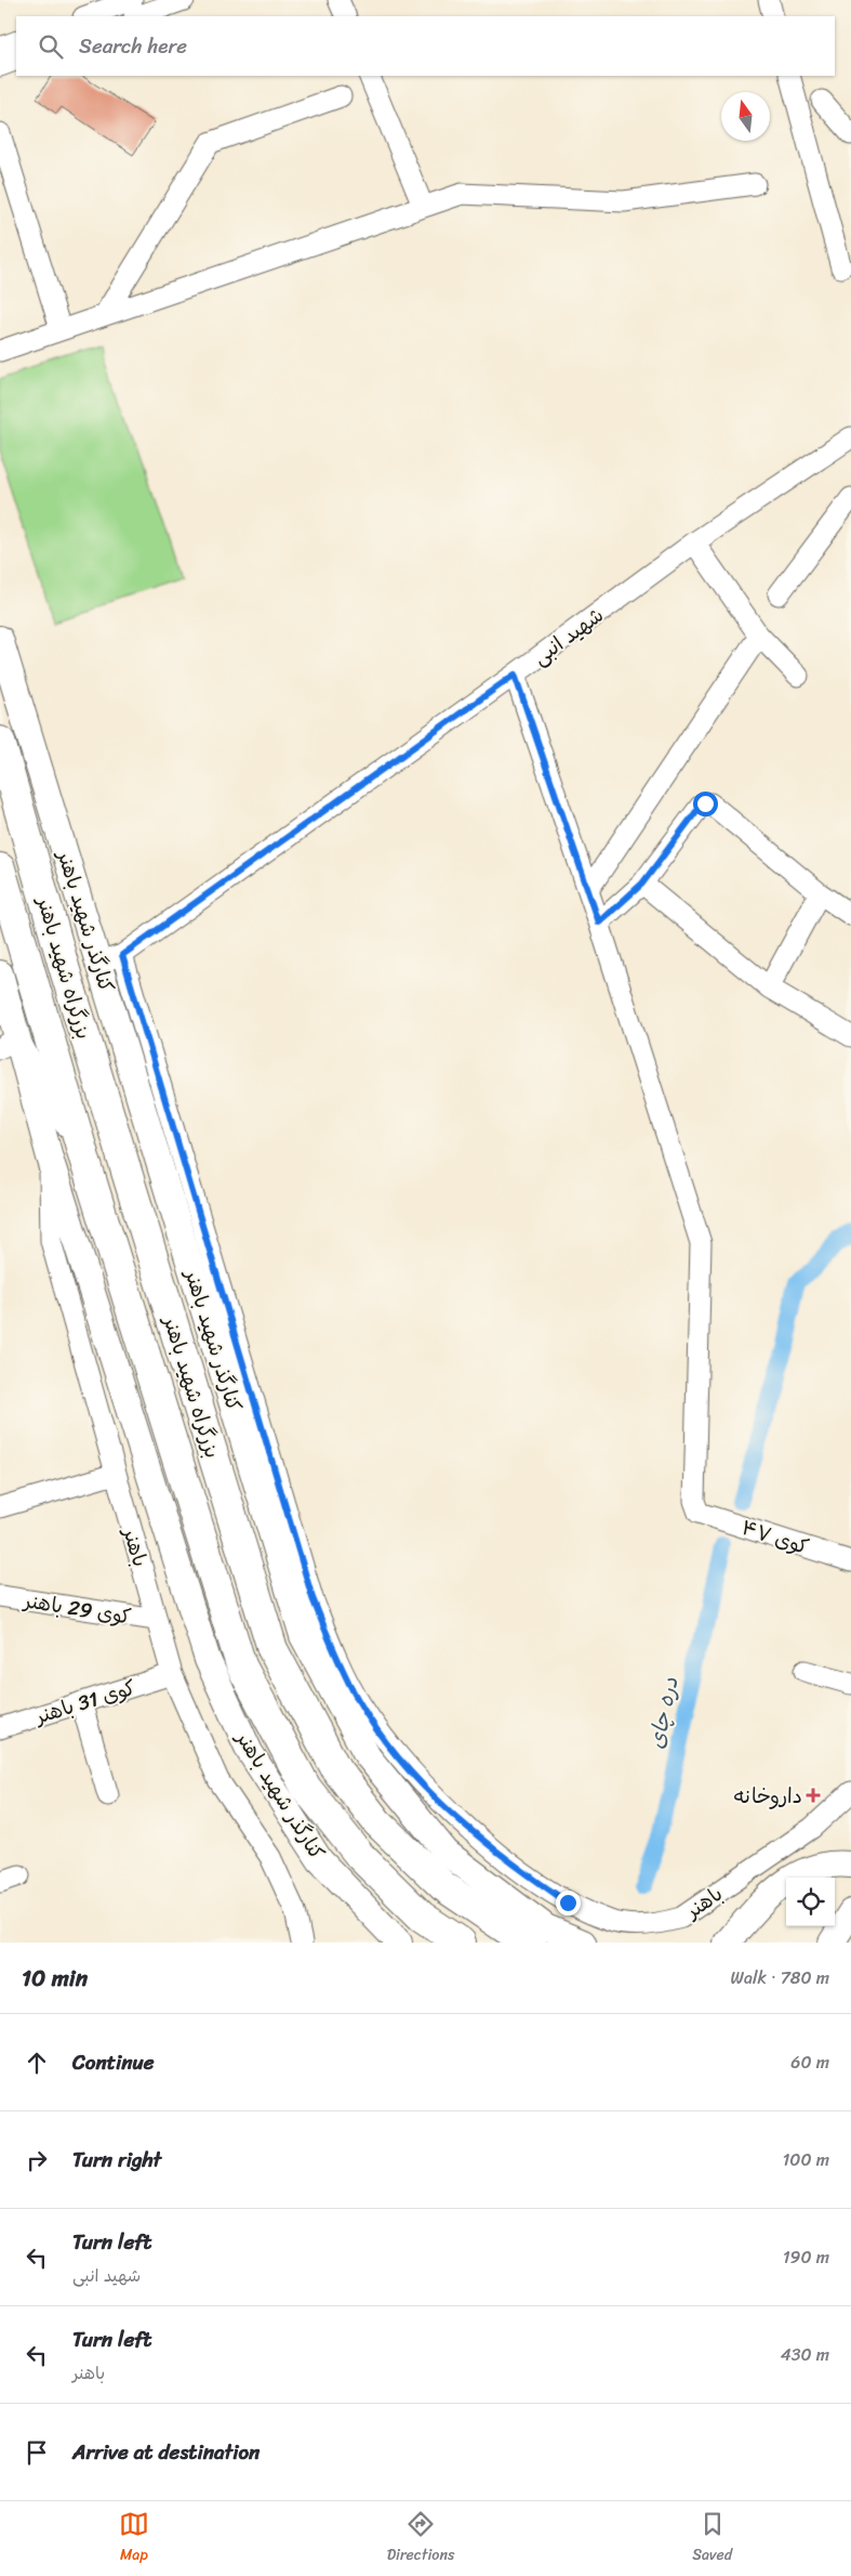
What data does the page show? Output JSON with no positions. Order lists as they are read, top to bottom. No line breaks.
{"streets":{"highway":["بزرگراه شهید باهنر"],"main road":["کنارگذر شهید باهنر"],"street":["شهید انبی","کوی ۴۷","باهنر","کوی 29 باهنر","کوی 31 باهنر"]},"crossings":[["شهید انبی","کنارگذر شهید باهنر"],["شهید انبی","باهنر"],["کنارگذر شهید باهنر","باهنر"],["باهنر","کوی 29 باهنر"],["باهنر","کوی 31 باهنر"]],"water":["دره چای"],"places":{"health":["داروخانه"]},"north":"top","page":{"search":"Search here","heading":["10 min","Walk · 780 m"],"list":[["Continue","60 m"],["Turn right","100 m"],["Turn left","شهید انبی","190 m"],["Turn left","باهنر","430 m"],"Arrive at destination"],"nav":["Map","Directions","Saved"]}}
